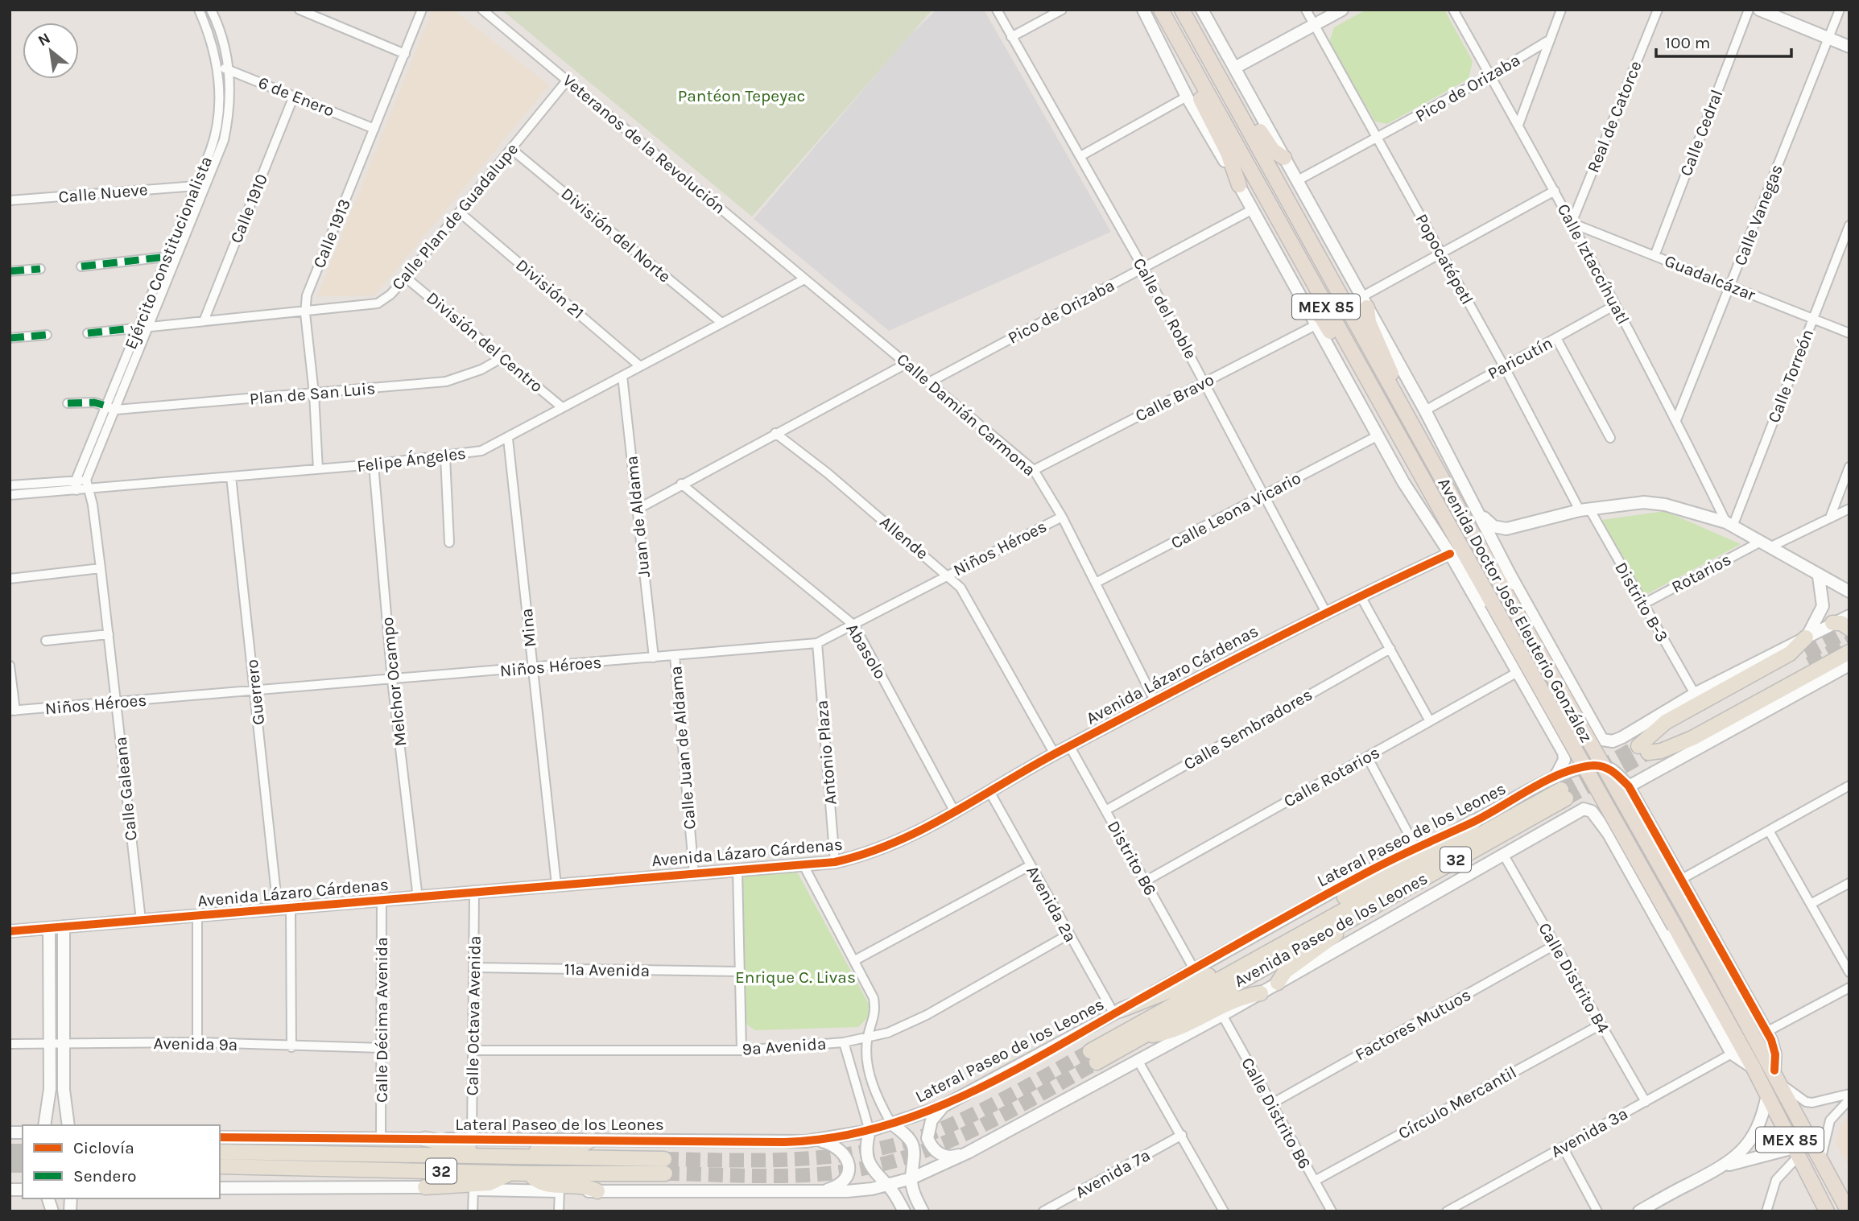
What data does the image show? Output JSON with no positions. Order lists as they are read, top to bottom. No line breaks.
{"streets":{"highway":["MEX 85","Avenida Doctor José Eleuterio González"],"main road":["32","Avenida Paseo de los Leones"],"street":["Pico de Orizaba","6 de Enero","Real de Catorce","Calle Cedral","Veteranos de la Revolución","Calle Nueve","Calle 1910","Calle Vanegas","Calle Plan de Guadalupe","Calle 1913","División del Norte","Ejército Constitucionalista","Popocatépetl","Calle Iztaccíhuatl","Guadalcázar","División 21","Calle del Roble","División del Centro","Paricutín","Calle Torreón","Plan de San Luis","Calle Bravo","Calle Damián Carmona","Felipe Ángeles","Calle Leona Vicario","Juan de Aldama","Allende","Niños Héroes","Rotarios","Distrito B-3","Mina","Abasolo","Avenida Lázaro Cárdenas","Melchor Ocampo","Guerrero","Calle Sembradores","Calle Juan de Aldama","Antonio Plaza","Calle Rotarios","Calle Galeana","Lateral Paseo de los Leones","Distrito B6","Avenida 2a","11a Avenida","Calle Distrito B4","Calle Octava Avenida","Calle Décima Avenida","Factores Mutuos","Avenida 9a","9a Avenida","Círculo Mercantil","Calle Distrito B6","Avenida 3a","Avenida 7a"]},"crossings":[["Pico de Orizaba","Popocatépetl"],["Pico de Orizaba","Calle Iztaccíhuatl"],["Pico de Orizaba","Calle del Roble"],["Pico de Orizaba","Calle Damián Carmona"],["6 de Enero","Calle 1910"],["6 de Enero","Calle 1913"],["6 de Enero","Ejército Constitucionalista"],["Real de Catorce","Calle Iztaccíhuatl"],["Real de Catorce","Guadalcázar"],["Calle Cedral","Guadalcázar"],["Veteranos de la Revolución","Calle Plan de Guadalupe"],["Veteranos de la Revolución","Calle Damián Carmona"],["Veteranos de la Revolución","Felipe Ángeles"],["Calle Nueve","Ejército Constitucionalista"],["Calle 1910","Calle Plan de Guadalupe"],["Calle Vanegas","Calle Iztaccíhuatl"],["Calle Vanegas","Guadalcázar"],["Calle Plan de Guadalupe","Calle 1913"],["Calle Plan de Guadalupe","División del Norte"],["Calle Plan de Guadalupe","Ejército Constitucionalista"],["Calle Plan de Guadalupe","División 21"],["Calle Plan de Guadalupe","División del Centro"],["Calle 1913","Plan de San Luis"],["Calle 1913","Felipe Ángeles"],["División del Norte","Felipe Ángeles"],["Ejército Constitucionalista","Plan de San Luis"],["Ejército Constitucionalista","Felipe Ángeles"],["Popocatépetl","Paricutín"],["Popocatépetl","Distrito B-3"],["Calle Iztaccíhuatl","Guadalcázar"],["Calle Iztaccíhuatl","Paricutín"],["Calle Iztaccíhuatl","Calle Torreón"],["Guadalcázar","Calle Torreón"],["División 21","Felipe Ángeles"],["Calle del Roble","Calle Bravo"],["Calle del Roble","Calle Leona Vicario"],["Calle del Roble","Avenida Lázaro Cárdenas"],["División del Centro","Plan de San Luis"],["División del Centro","Felipe Ángeles"],["Calle Bravo","Calle Damián Carmona"],["Calle Damián Carmona","Felipe Ángeles"],["Calle Damián Carmona","Calle Leona Vicario"],["Calle Damián Carmona","Niños Héroes"],["Calle Damián Carmona","Avenida Lázaro Cárdenas"],["Felipe Ángeles","Juan de Aldama"],["Felipe Ángeles","Mina"],["Felipe Ángeles","Melchor Ocampo"],["Felipe Ángeles","Guerrero"],["Felipe Ángeles","Calle Galeana"],["Juan de Aldama","Niños Héroes"],["Allende","Niños Héroes"],["Allende","Avenida Lázaro Cárdenas"],["Niños Héroes","Mina"],["Niños Héroes","Abasolo"],["Niños Héroes","Melchor Ocampo"],["Niños Héroes","Guerrero"],["Niños Héroes","Calle Juan de Aldama"],["Niños Héroes","Antonio Plaza"],["Niños Héroes","Calle Galeana"],["Rotarios","Distrito B-3"],["Mina","Avenida Lázaro Cárdenas"],["Abasolo","Avenida Lázaro Cárdenas"],["Avenida Lázaro Cárdenas","Melchor Ocampo"],["Avenida Lázaro Cárdenas","Guerrero"],["Avenida Lázaro Cárdenas","Calle Juan de Aldama"],["Avenida Lázaro Cárdenas","Antonio Plaza"],["Avenida Lázaro Cárdenas","Calle Galeana"],["Avenida Lázaro Cárdenas","Distrito B6"],["Avenida Lázaro Cárdenas","Avenida 2a"],["Avenida Lázaro Cárdenas","Calle Octava Avenida"],["Avenida Lázaro Cárdenas","Calle Décima Avenida"],["Calle Sembradores","Distrito B6"],["Calle Rotarios","Distrito B6"],["Lateral Paseo de los Leones","Distrito B6"],["Lateral Paseo de los Leones","Avenida 2a"],["Lateral Paseo de los Leones","Avenida Paseo de los Leones"],["Lateral Paseo de los Leones","Calle Octava Avenida"],["Lateral Paseo de los Leones","Calle Décima Avenida"],["Avenida 2a","9a Avenida"],["11a Avenida","Calle Octava Avenida"],["Calle Distrito B4","Factores Mutuos"],["Calle Distrito B4","Círculo Mercantil"],["Calle Distrito B4","Avenida 3a"],["Calle Octava Avenida","9a Avenida"],["Calle Décima Avenida","Avenida 9a"],["Factores Mutuos","Calle Distrito B6"],["Círculo Mercantil","Calle Distrito B6"]],"parks":["Pantéon Tepeyac","Enrique C. Livas"],"legend":["Ciclovía","Sendero"],"scale_bar":"100 m","north":"top left"}
